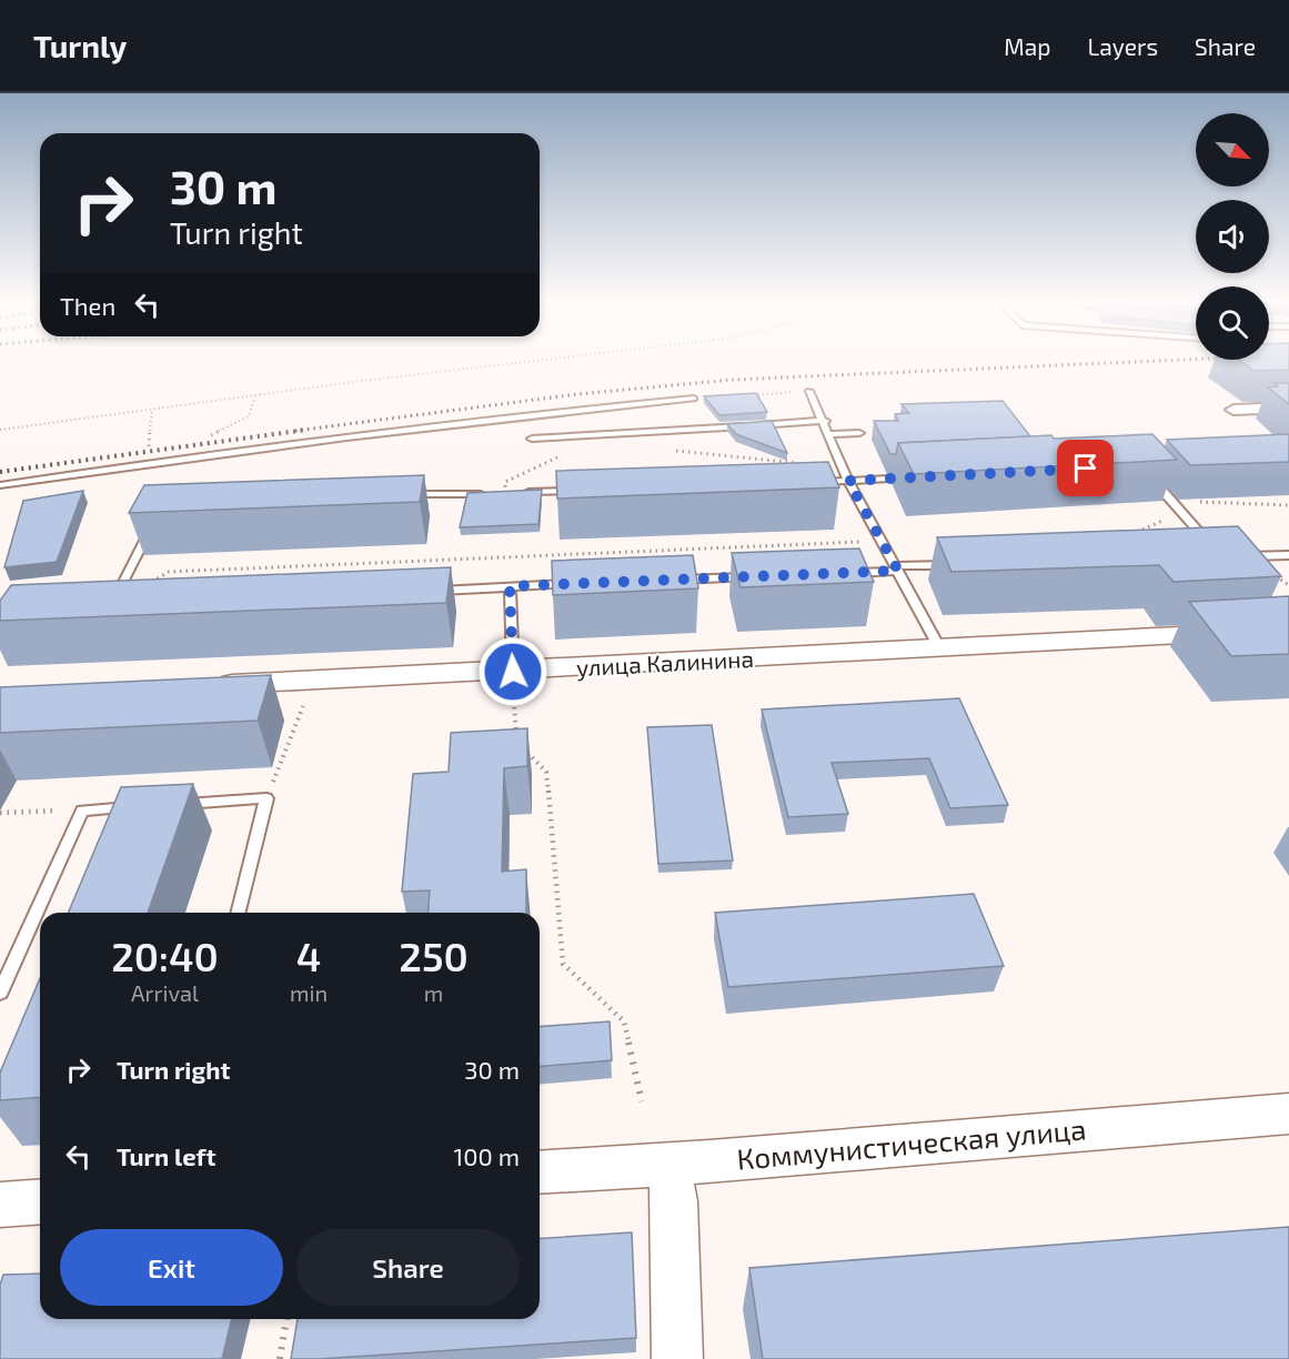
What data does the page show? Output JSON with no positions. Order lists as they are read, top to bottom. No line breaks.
{"streets":{"street":["улица Калинина","Коммунистическая улица"]},"north":"bottom right","page":{"header":"Turnly","nav":["Map","Layers","Share"],"turn":["30 m","Turn right"],"then":"Then","eta":["20:40","Arrival","4","min","250","m"],"list":[{"name":"Turn right","value":"30 m"},{"name":"Turn left","value":"100 m"}],"buttons":["Exit","Share"]}}
